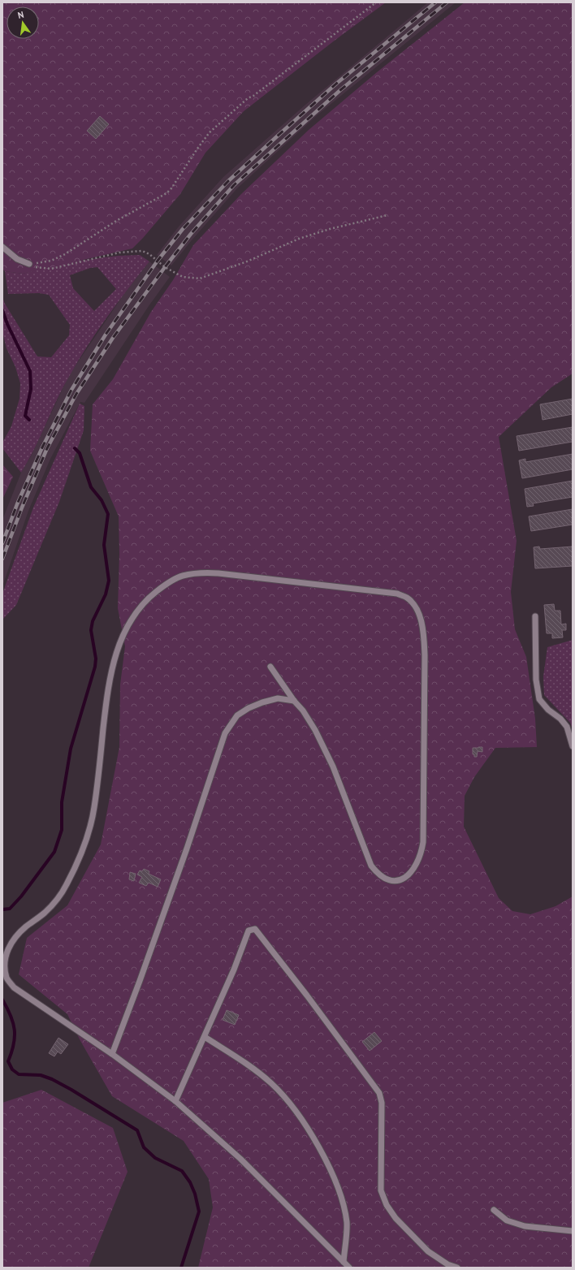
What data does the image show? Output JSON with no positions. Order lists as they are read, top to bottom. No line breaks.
{"north":"top"}
